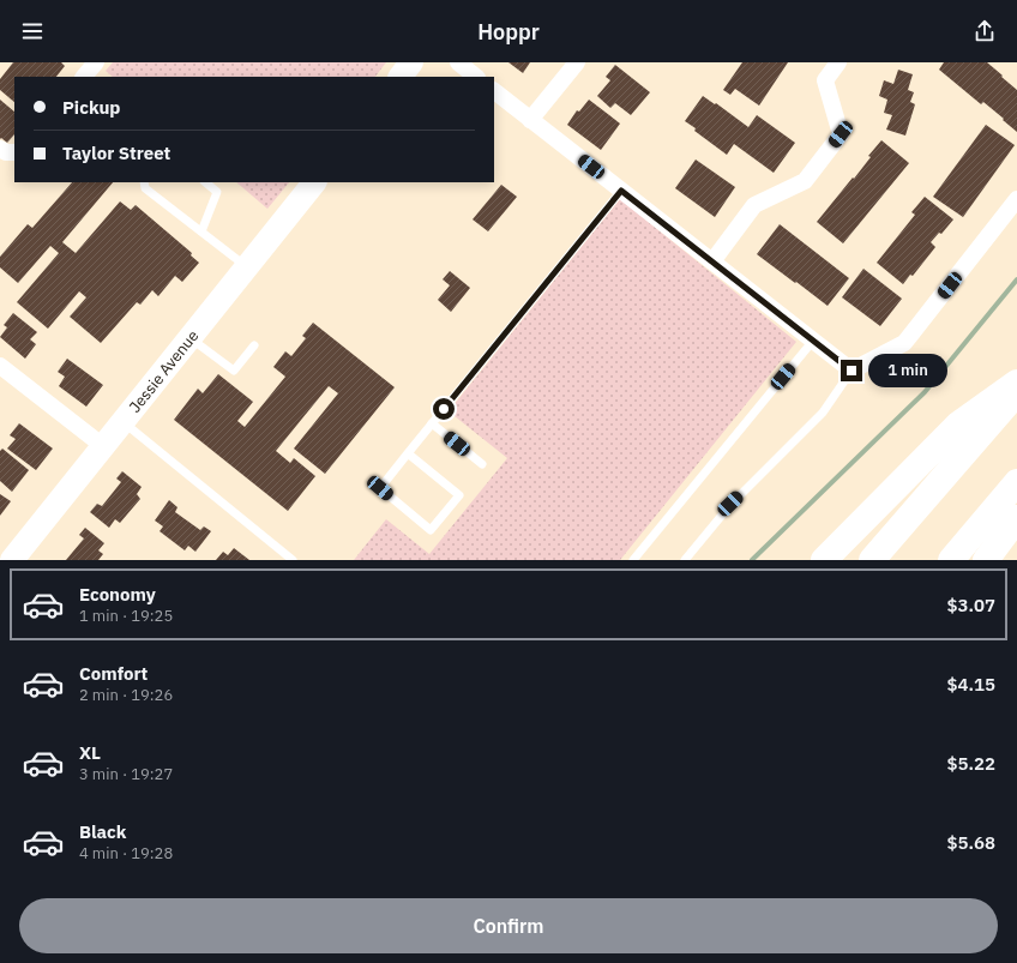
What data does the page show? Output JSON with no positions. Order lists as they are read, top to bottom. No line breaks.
{"streets":{"street":["Jessie Avenue"]},"page":{"header":"Hoppr","banner":["Pickup","Taylor Street"],"bubble":"1 min","list":[{"name":"Economy","note":"1 min · 19:25","value":"$3.07"},{"name":"Comfort","note":"2 min · 19:26","value":"$4.15"},{"name":"XL","note":"3 min · 19:27","value":"$5.22"},{"name":"Black","note":"4 min · 19:28","value":"$5.68"}],"buttons":"Confirm"}}
